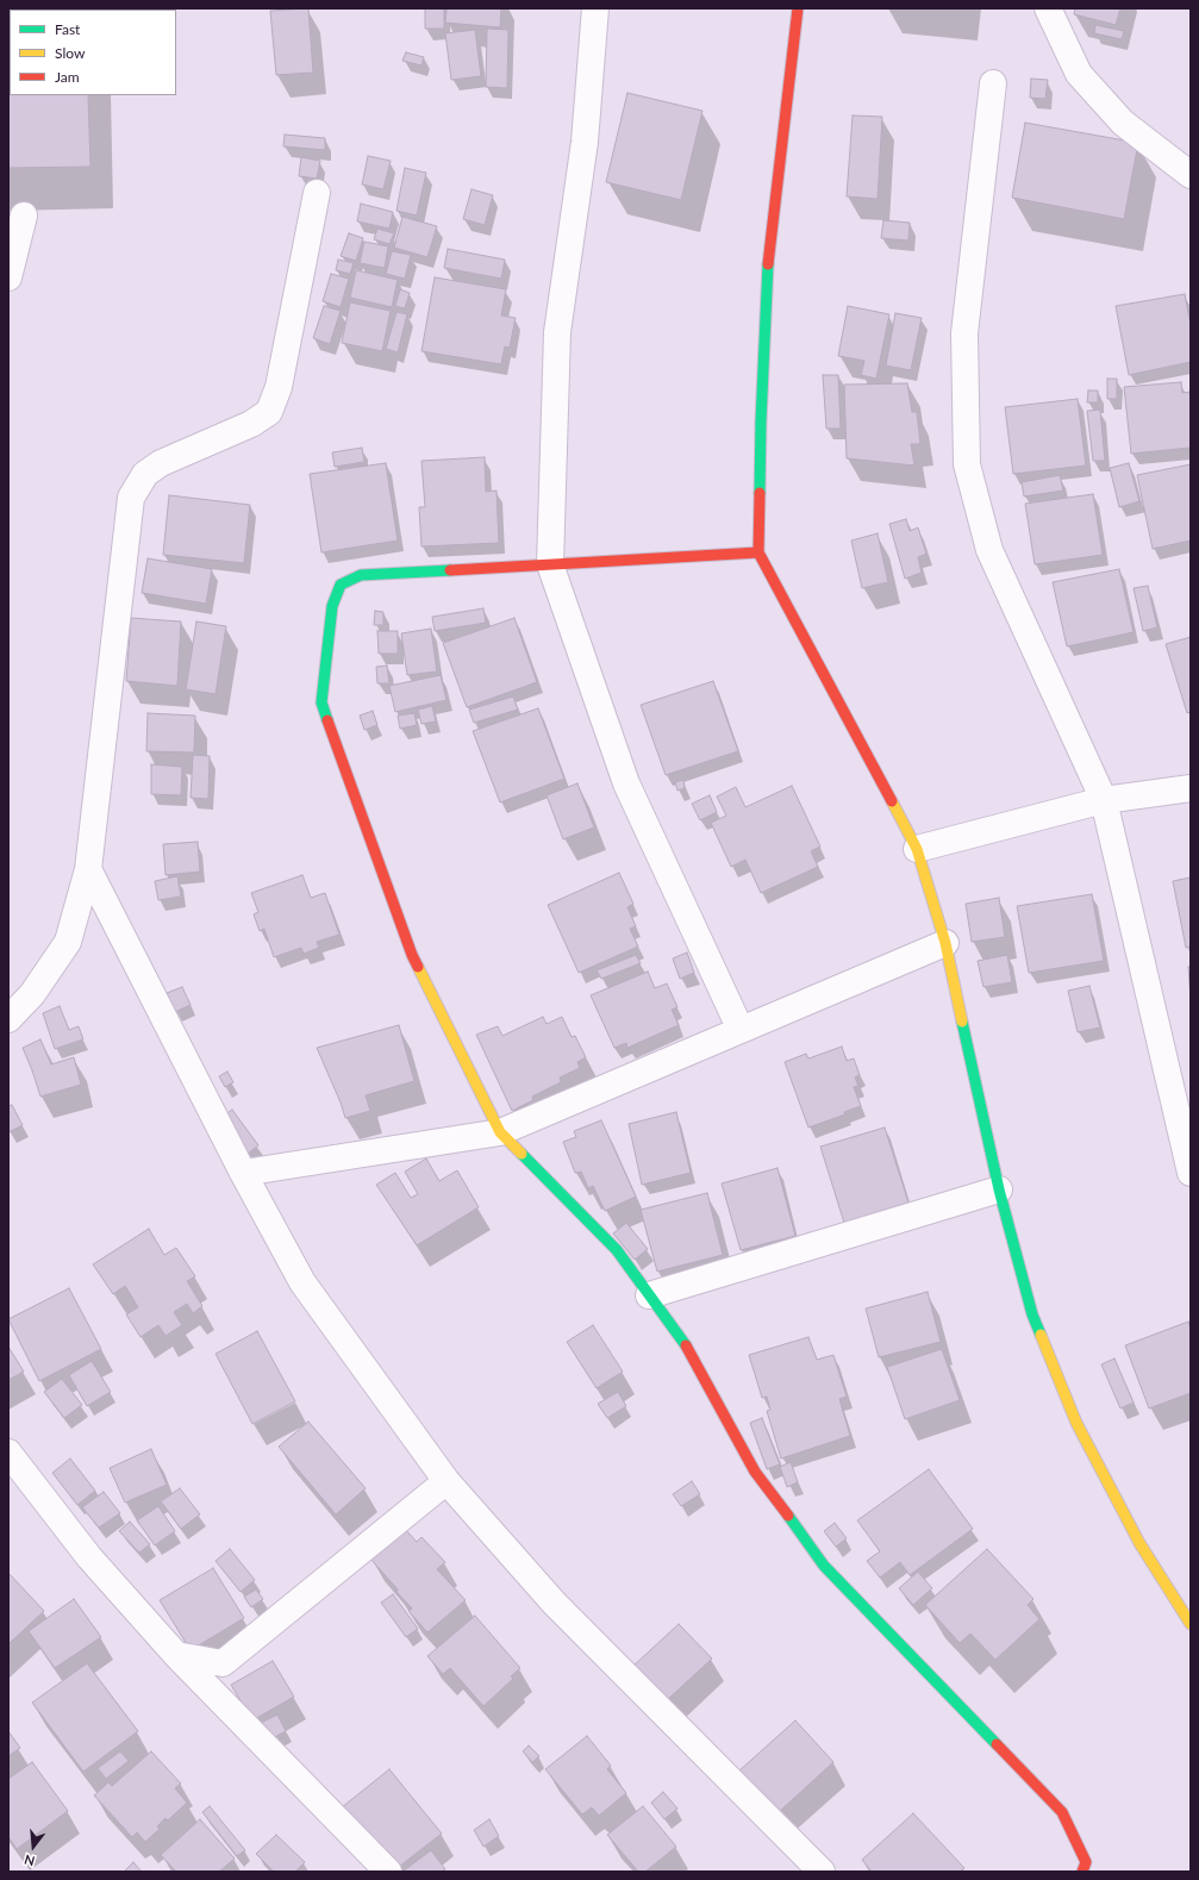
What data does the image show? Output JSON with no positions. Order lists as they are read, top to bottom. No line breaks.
{"legend":["Fast","Slow","Jam"],"north":"bottom"}
